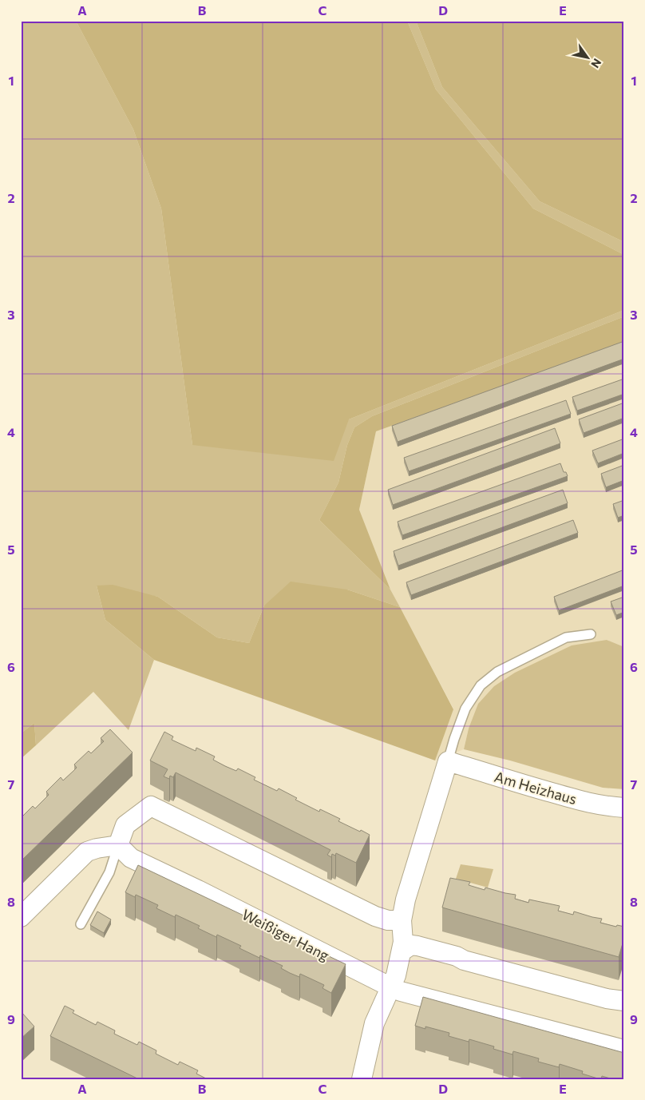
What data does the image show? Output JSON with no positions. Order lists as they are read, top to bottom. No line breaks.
{"streets":{"street":["Am Heizhaus","Weißiger Hang"]},"north":"bottom right","grid":{"columns":["A","B","C","D","E"],"rows":["1","2","3","4","5","6","7","8","9"]}}
